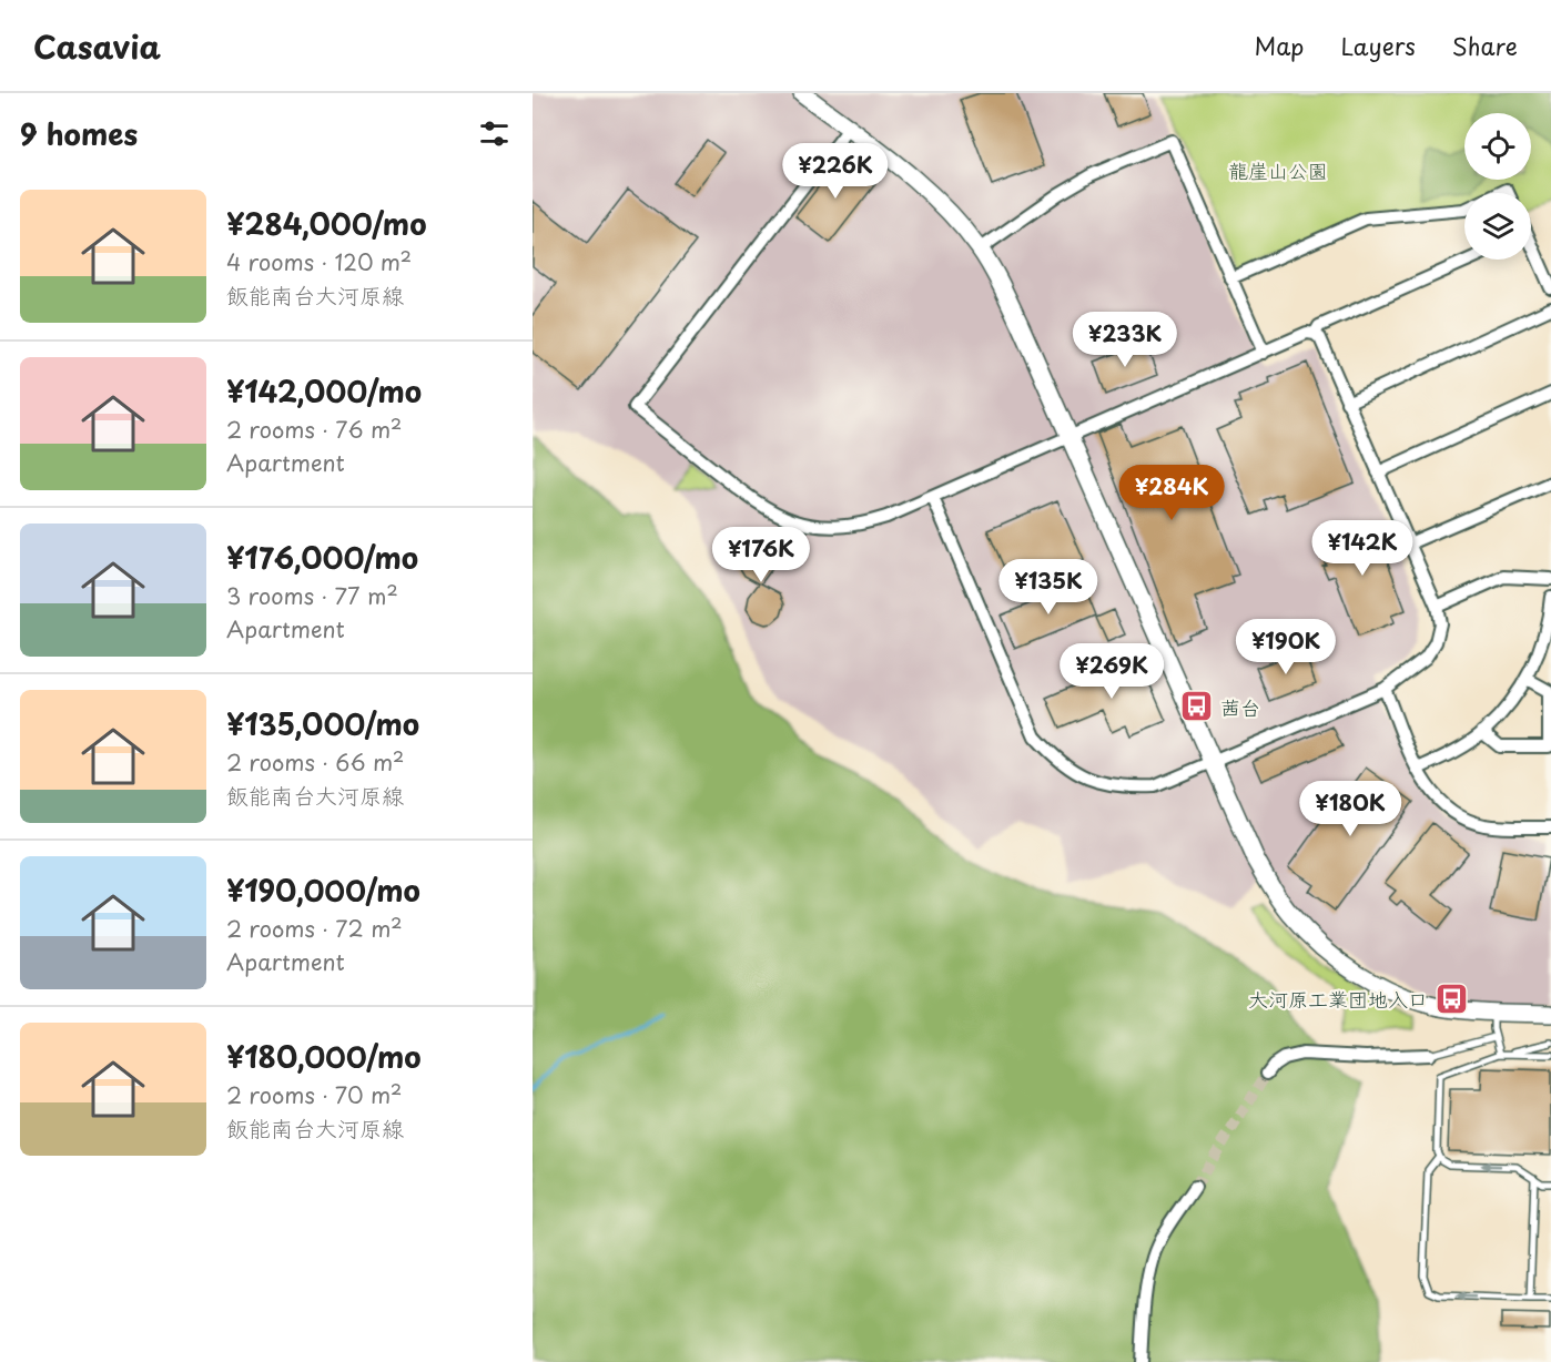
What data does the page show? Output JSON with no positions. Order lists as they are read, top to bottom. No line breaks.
{"parks":["龍崖山公園"],"places":{"bus stop":["茜台","大河原工業団地入口"]},"page":{"header":"Casavia","nav":["Map","Layers","Share"],"heading":"9 homes","price":["¥226K","¥233K","¥284K","¥142K","¥176K","¥135K","¥190K","¥269K","¥180K"],"list":[{"name":"¥284,000/mo","note":"4 rooms · 120 m² · 飯能南台大河原線"},{"name":"¥142,000/mo","note":"2 rooms · 76 m² · Apartment"},{"name":"¥176,000/mo","note":"3 rooms · 77 m² · Apartment"},{"name":"¥135,000/mo","note":"2 rooms · 66 m² · 飯能南台大河原線"},{"name":"¥190,000/mo","note":"2 rooms · 72 m² · Apartment"},{"name":"¥180,000/mo","note":"2 rooms · 70 m² · 飯能南台大河原線"}]}}
